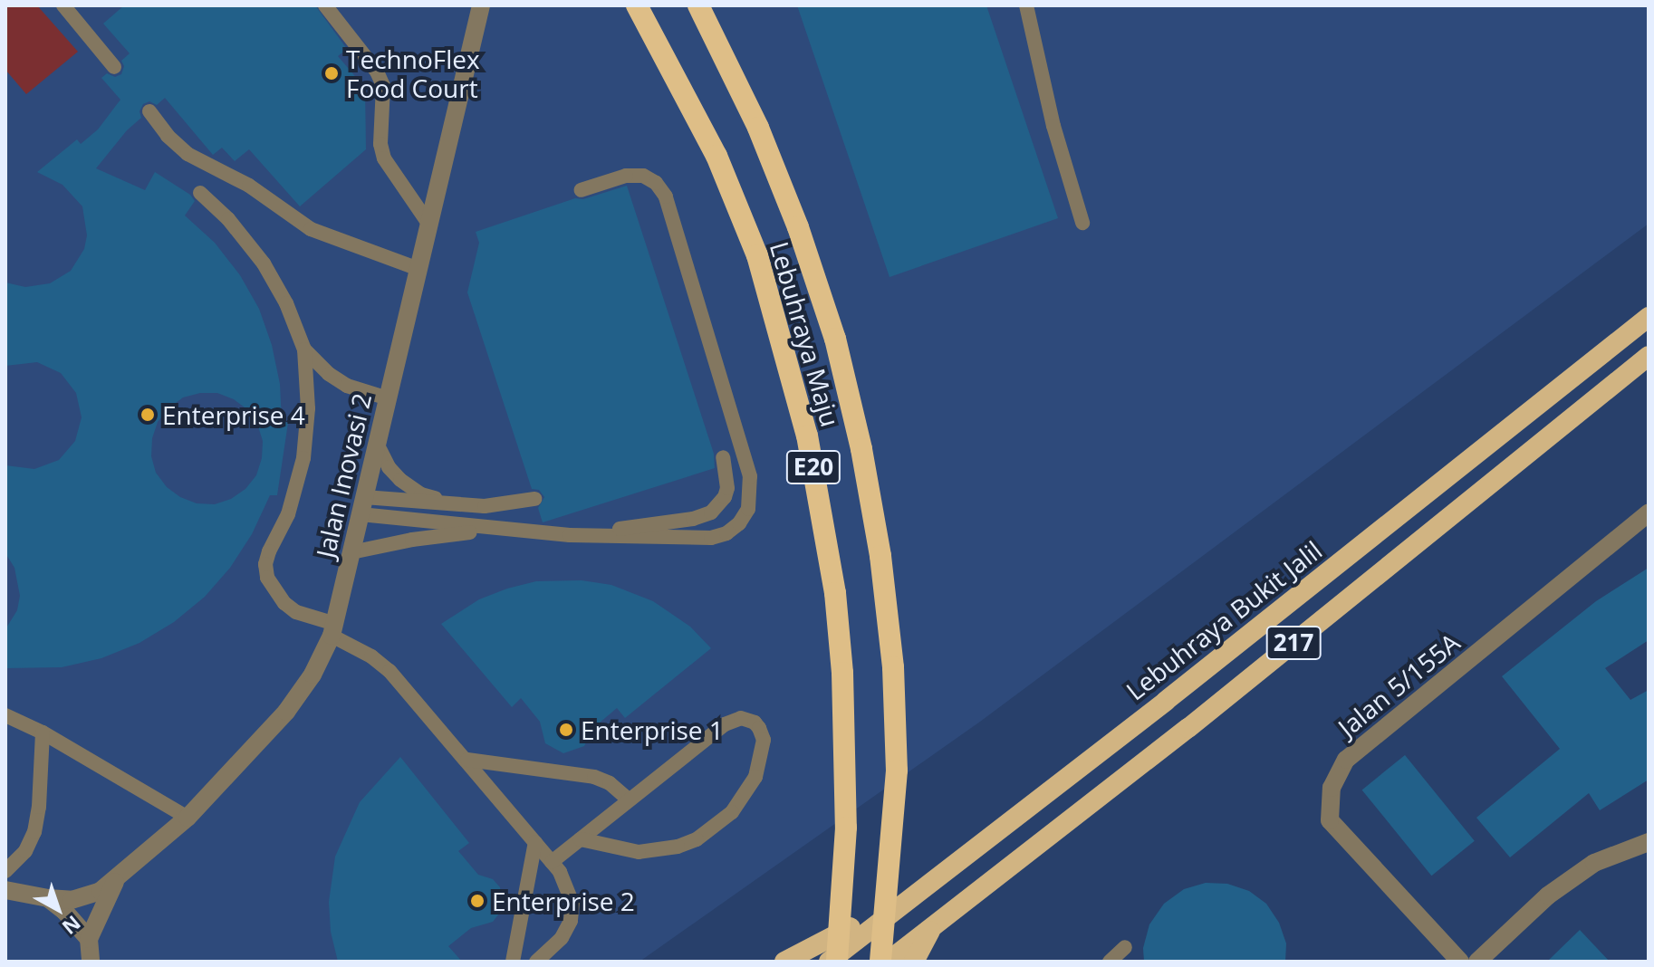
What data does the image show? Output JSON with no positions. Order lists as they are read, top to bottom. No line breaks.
{"streets":{"highway":["Lebuhraya Maju","E20","Lebuhraya Bukit Jalil","217"],"street":["Jalan Inovasi 2","Jalan 5/155A"]},"places":["TechnoFlex Food Court","Enterprise 4","Enterprise 1","Enterprise 2"],"north":"bottom right"}
